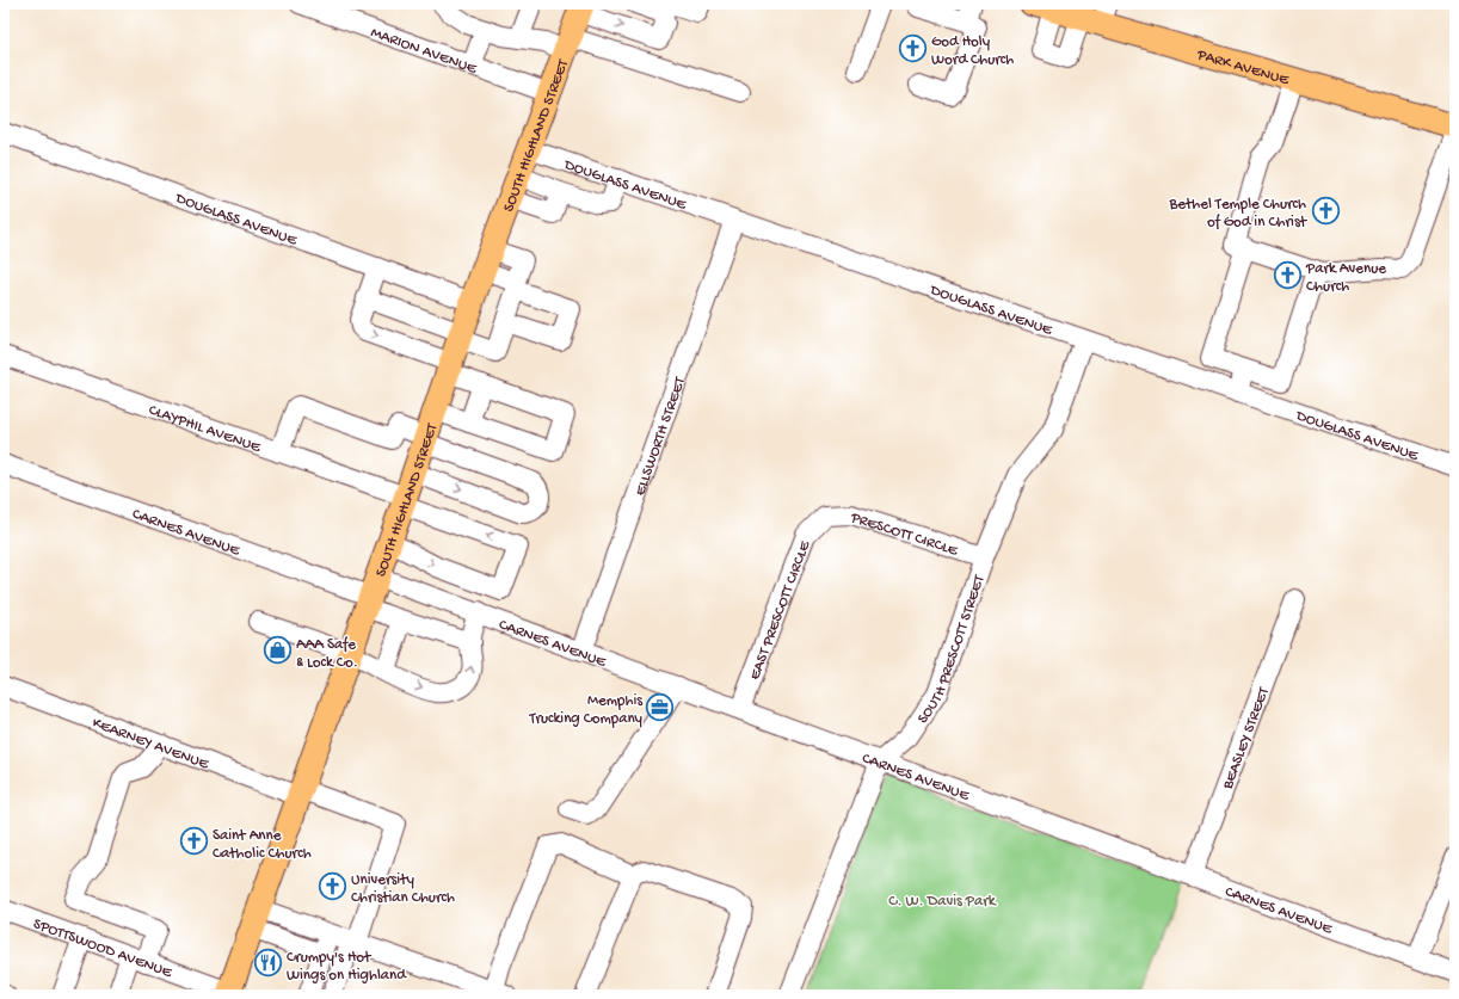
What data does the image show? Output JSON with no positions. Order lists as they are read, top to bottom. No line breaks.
{"streets":{"main road":["PARK AVENUE","SOUTH HIGHLAND STREET"],"street":["MARION AVENUE","DOUGLASS AVENUE","CLAYPHIL AVENUE","ELLSWORTH STREET","CARNES AVENUE","PRESCOTT CIRCLE","EAST PRESCOTT CIRCLE","SOUTH PRESCOTT STREET","BEASLEY STREET","KEARNEY AVENUE","SPOTTSWOOD AVENUE"]},"crossings":[["MARION AVENUE","SOUTH HIGHLAND STREET"],["SOUTH HIGHLAND STREET","DOUGLASS AVENUE"],["SOUTH HIGHLAND STREET","CLAYPHIL AVENUE"],["SOUTH HIGHLAND STREET","CARNES AVENUE"],["SOUTH HIGHLAND STREET","KEARNEY AVENUE"],["SOUTH HIGHLAND STREET","SPOTTSWOOD AVENUE"],["DOUGLASS AVENUE","ELLSWORTH STREET"],["DOUGLASS AVENUE","SOUTH PRESCOTT STREET"],["ELLSWORTH STREET","CARNES AVENUE"],["CARNES AVENUE","EAST PRESCOTT CIRCLE"],["CARNES AVENUE","SOUTH PRESCOTT STREET"],["CARNES AVENUE","BEASLEY STREET"],["PRESCOTT CIRCLE","EAST PRESCOTT CIRCLE"],["PRESCOTT CIRCLE","SOUTH PRESCOTT STREET"]],"parks":["C. W. Davis Park"],"places":{"church":["God Holy Word Church","Bethel Temple Church of God in Christ","Park Avenue Church","Saint Anne Catholic Church","University Christian Church"],"shop":["AAA Safe & Lock Co."],"office":["Memphis Trucking Company"],"restaurant":["Crumpy's Hot Wings on Highland"]}}
